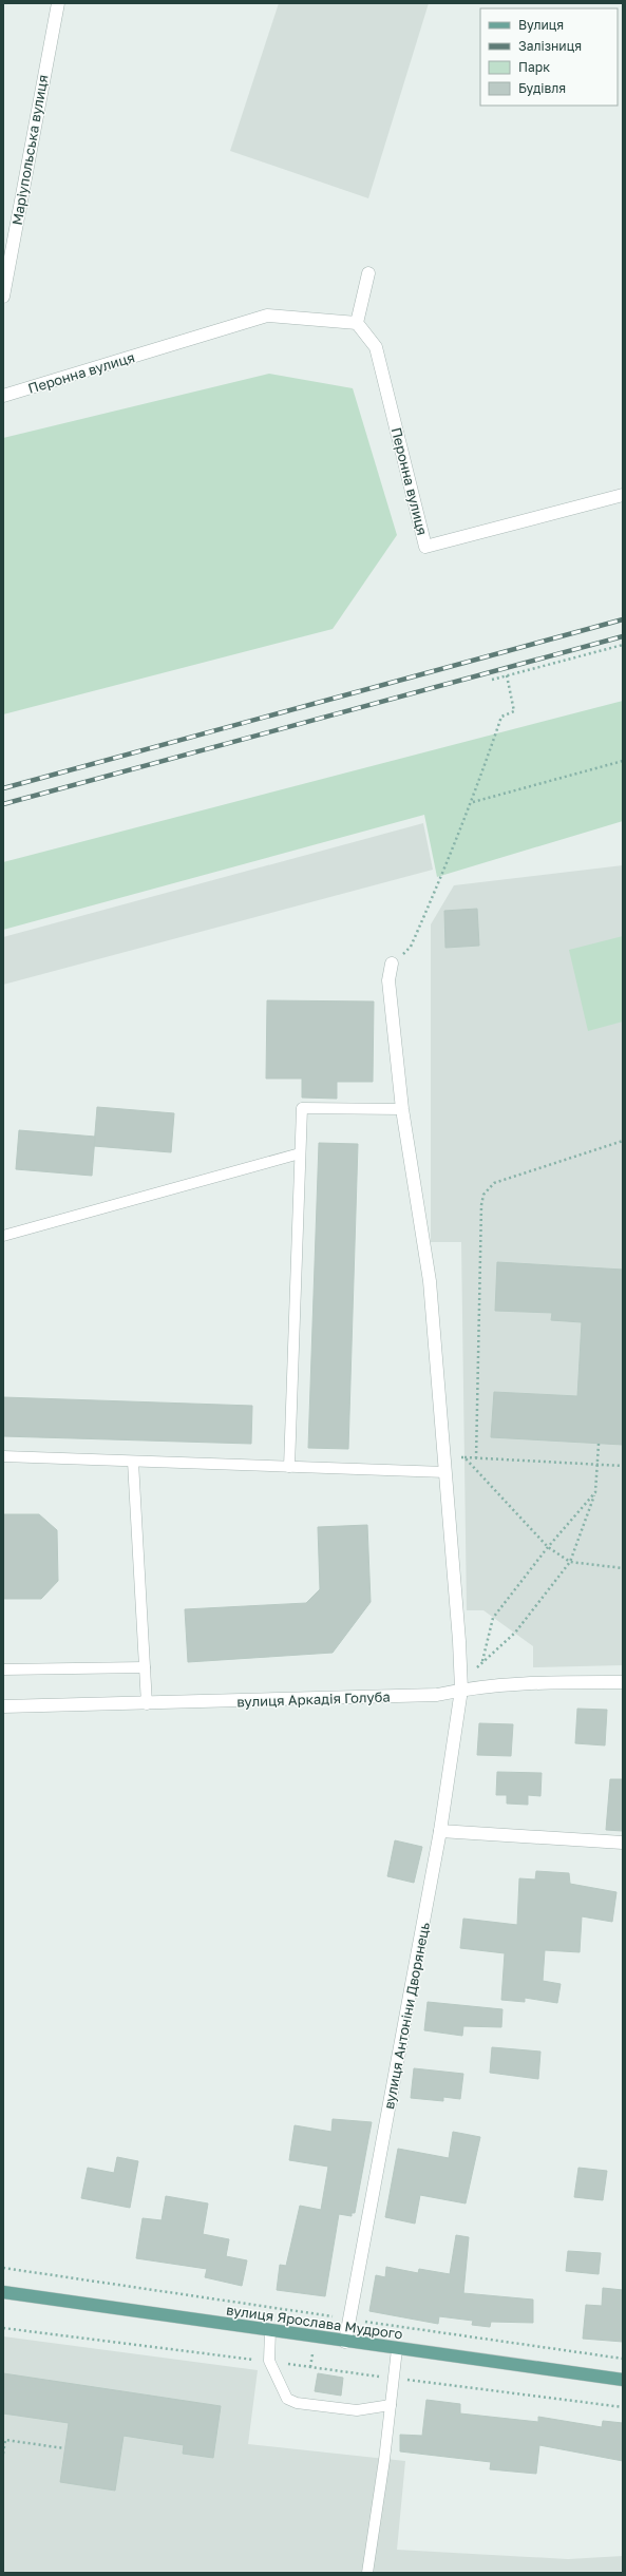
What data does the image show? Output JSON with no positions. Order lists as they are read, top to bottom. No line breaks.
{"streets":{"main road":["вулиця Ярослава Мудрого"],"street":["Маріупольська вулиця","Перонна вулиця","вулиця Аркадія Голуба","вулиця Антоніни Дворянець"]},"crossings":[["вулиця Аркадія Голуба","вулиця Антоніни Дворянець"],["вулиця Антоніни Дворянець","вулиця Ярослава Мудрого"]],"legend":["Вулиця","Залізниця","Парк","Будівля"]}
